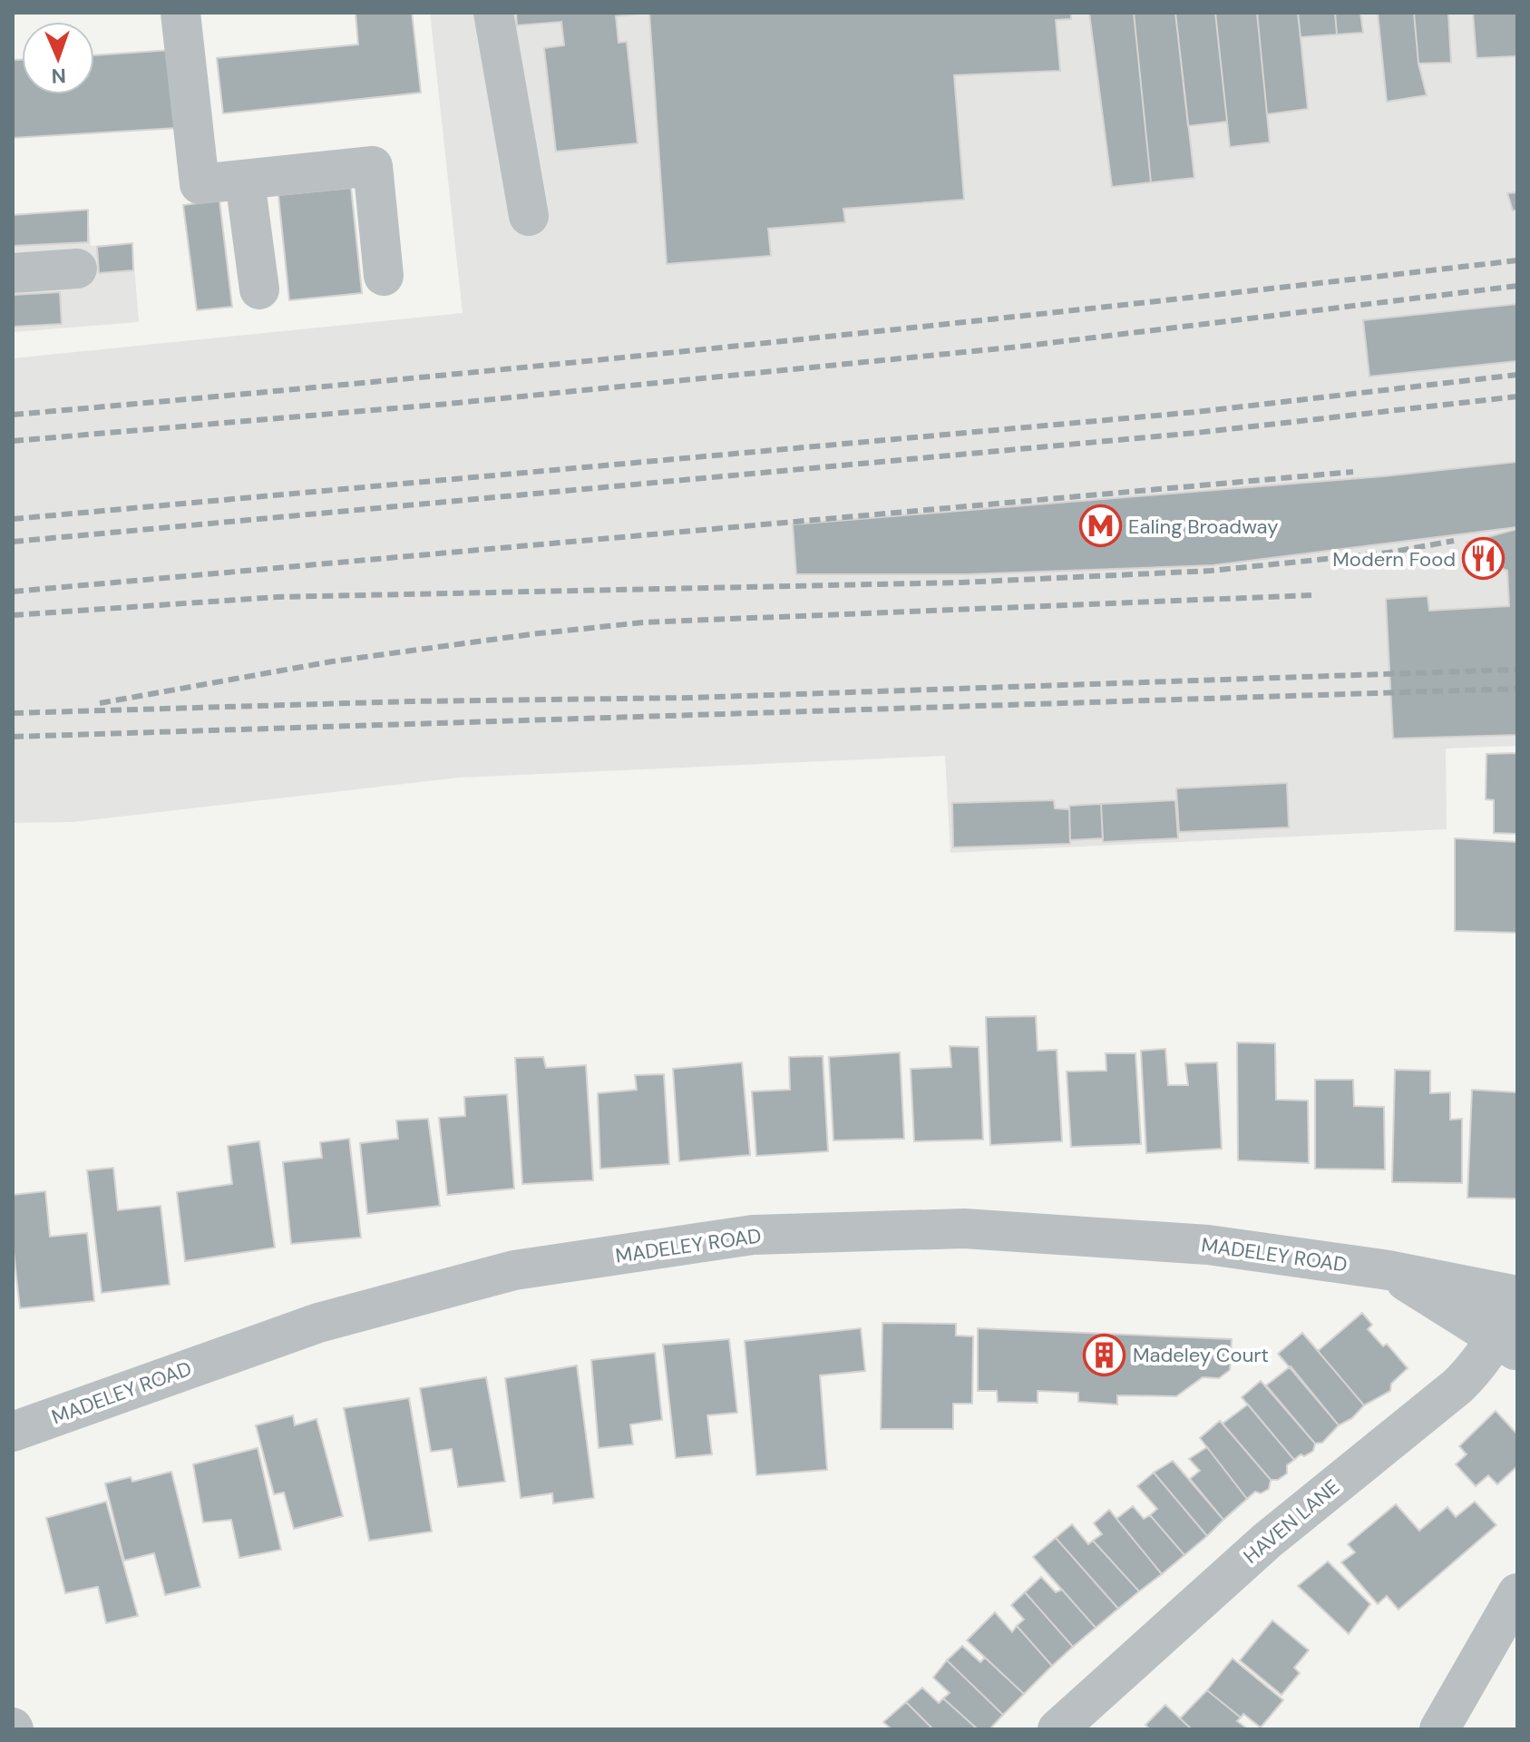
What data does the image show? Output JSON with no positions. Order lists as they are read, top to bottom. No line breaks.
{"streets":{"street":["MADELEY ROAD","HAVEN LANE"]},"crossings":[["MADELEY ROAD","HAVEN LANE"]],"places":{"metro station":["Ealing Broadway"],"restaurant":["Modern Food"],"building":["Madeley Court"]},"north":"bottom"}
